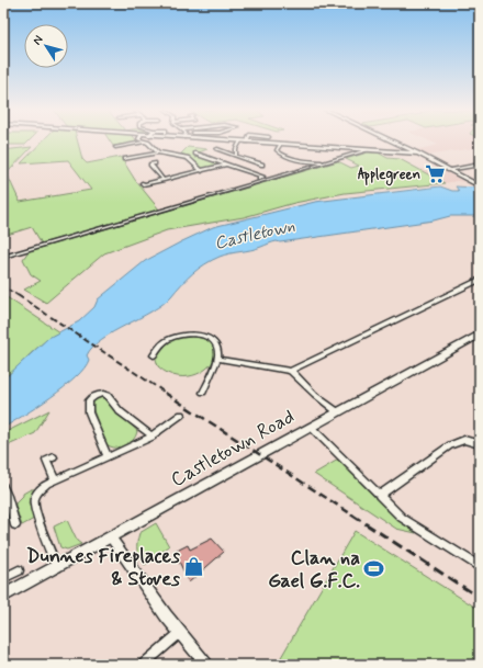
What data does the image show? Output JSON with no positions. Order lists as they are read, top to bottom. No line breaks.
{"streets":{"main road":["Castletown Road"]},"water":["Castletown"],"places":{"supermarket":["Applegreen"],"shop":["Dunnes Fireplaces & Stoves"],"sports":["Clan na Gael G.F.C."]},"north":"top left"}
